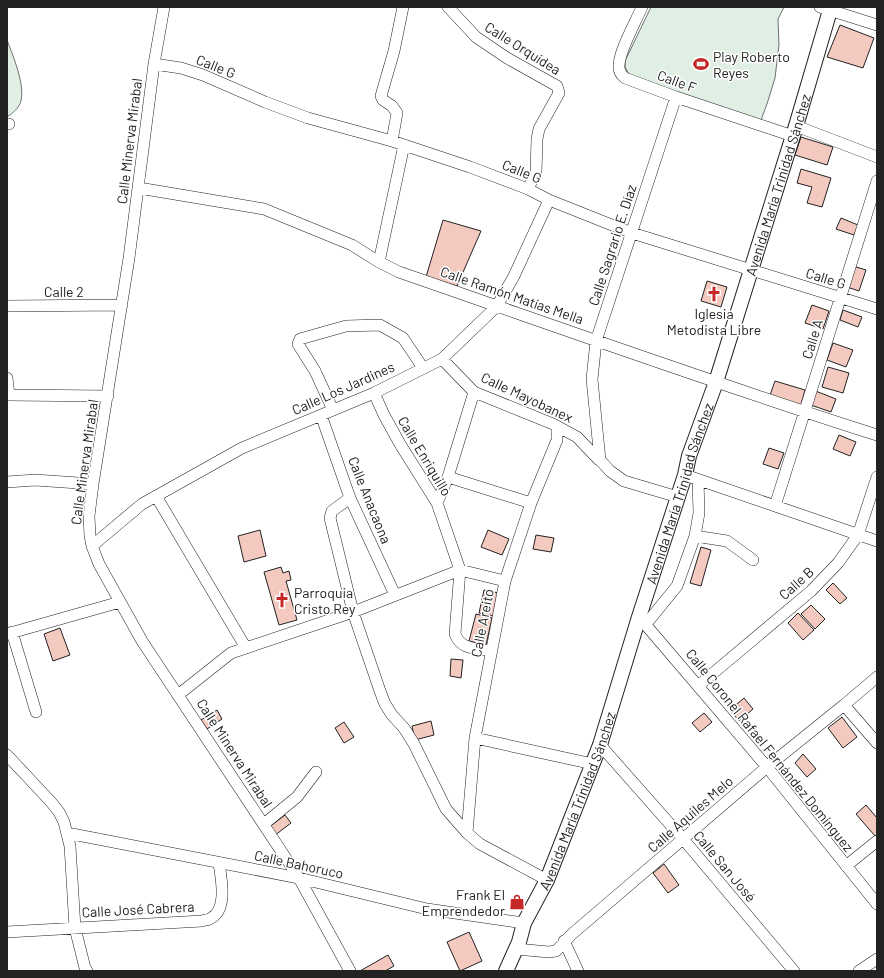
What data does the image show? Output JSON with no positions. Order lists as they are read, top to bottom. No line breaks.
{"streets":{"main road":["Avenida María Trinidad Sánchez"],"street":["Calle Orquídea","Calle G","Calle F","Calle Minerva Mirabal","Calle Sagrario E. Díaz","Calle 2","Calle Ramón Matías Mella","Calle A","Calle Los Jardines","Calle Mayobanex","Calle Enriquillo","Calle Anacaona","Calle B","Calle Areito","Calle Coronel Rafael Fernández Domínguez","Calle Aquiles Melo","Calle Bahoruco","Calle San José","Calle José Cabrera"]},"crossings":[["Calle Orquídea","Calle G"],["Calle G","Calle Minerva Mirabal"],["Calle G","Avenida María Trinidad Sánchez"],["Calle G","Calle Sagrario E. Díaz"],["Calle G","Calle A"],["Calle G","Calle Los Jardines"],["Calle F","Avenida María Trinidad Sánchez"],["Calle F","Calle Sagrario E. Díaz"],["Calle Minerva Mirabal","Calle 2"],["Calle Minerva Mirabal","Calle Ramón Matías Mella"],["Calle Minerva Mirabal","Calle Los Jardines"],["Calle Minerva Mirabal","Calle Bahoruco"],["Avenida María Trinidad Sánchez","Calle Ramón Matías Mella"],["Avenida María Trinidad Sánchez","Calle Coronel Rafael Fernández Domínguez"],["Avenida María Trinidad Sánchez","Calle Aquiles Melo"],["Avenida María Trinidad Sánchez","Calle Bahoruco"],["Avenida María Trinidad Sánchez","Calle San José"],["Calle Sagrario E. Díaz","Calle Ramón Matías Mella"],["Calle Sagrario E. Díaz","Calle Mayobanex"],["Calle Ramón Matías Mella","Calle A"],["Calle Ramón Matías Mella","Calle Los Jardines"],["Calle Los Jardines","Calle Mayobanex"],["Calle Los Jardines","Calle Enriquillo"],["Calle Los Jardines","Calle Anacaona"],["Calle Mayobanex","Calle Areito"],["Calle Enriquillo","Calle Areito"],["Calle B","Calle Coronel Rafael Fernández Domínguez"],["Calle Coronel Rafael Fernández Domínguez","Calle Aquiles Melo"],["Calle Aquiles Melo","Calle San José"],["Calle Bahoruco","Calle José Cabrera"]],"places":{"sports":["Play Roberto Reyes"],"church":["Iglesia Metodista Libre","Parroquia Cristo Rey"],"shop":["Frank El Emprendedor"]}}
